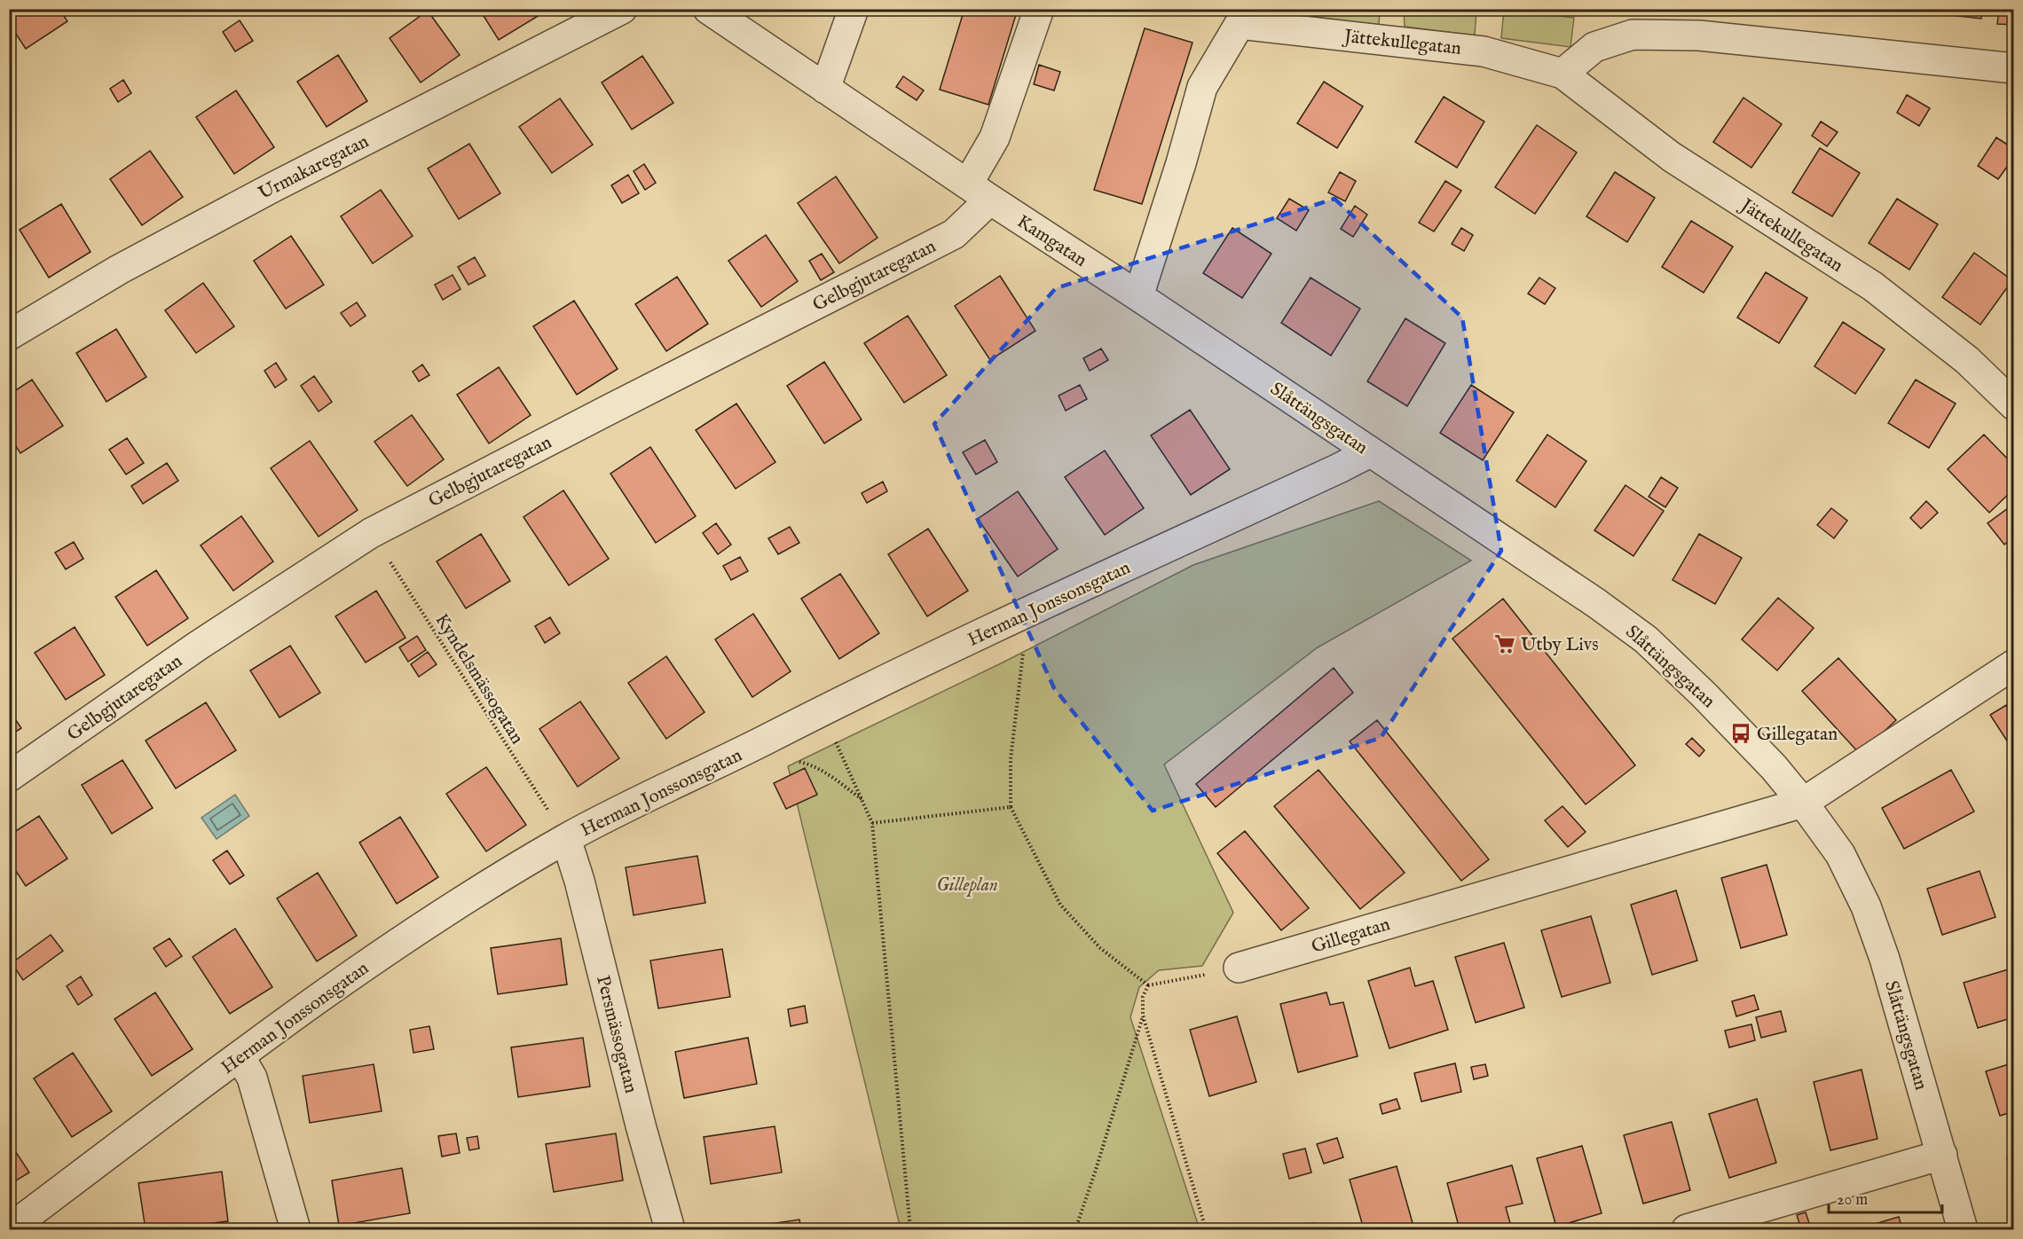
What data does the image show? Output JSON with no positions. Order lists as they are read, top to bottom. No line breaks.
{"streets":{"street":["Jättekullegatan","Urmakaregatan","Kamgatan","Gelbgjutaregatan","Slåttängsgatan","Herman Jonssonsgatan","Gillegatan","Persmässogatan"],"path":["Kyndelsmässogatan"]},"crossings":[["Jättekullegatan","Kamgatan"],["Jättekullegatan","Slåttängsgatan"],["Kamgatan","Gelbgjutaregatan"],["Kamgatan","Slåttängsgatan"],["Gelbgjutaregatan","Kyndelsmässogatan"],["Slåttängsgatan","Herman Jonssonsgatan"],["Slåttängsgatan","Gillegatan"],["Herman Jonssonsgatan","Kyndelsmässogatan"],["Herman Jonssonsgatan","Persmässogatan"],["Kyndelsmässogatan","Persmässogatan"]],"parks":["Gilleplan"],"places":{"supermarket":["Utby Livs"],"bus stop":["Gillegatan"]},"scale_bar":"20 m"}
